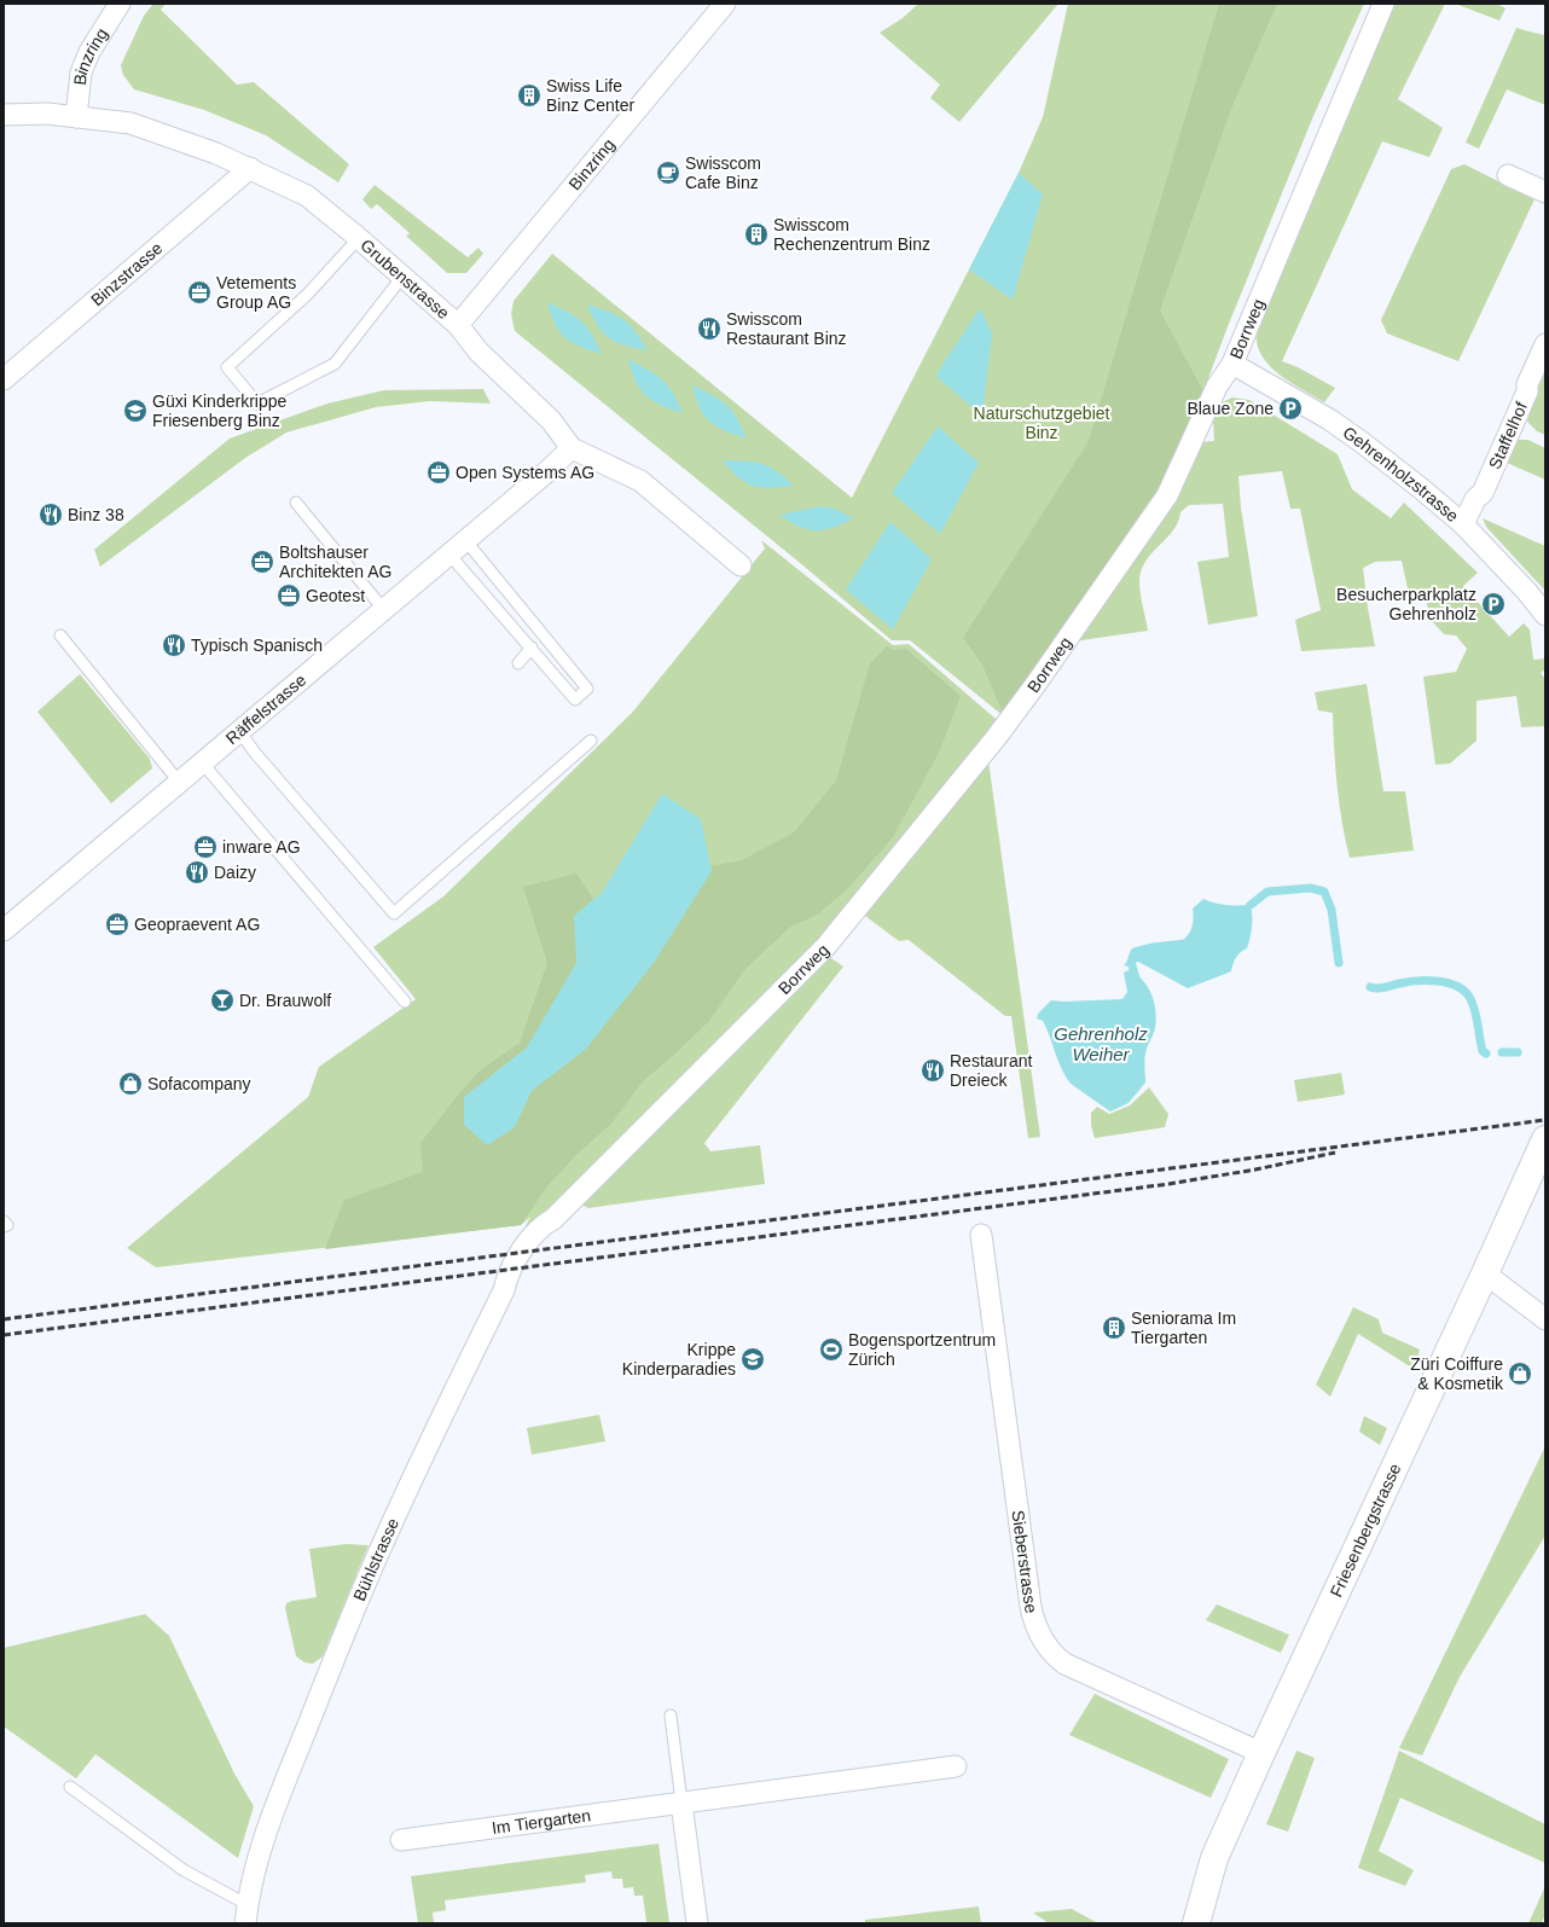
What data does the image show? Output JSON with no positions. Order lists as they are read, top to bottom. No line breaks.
{"streets":{"street":["Binzring","Binzstrasse","Grubenstrasse","Borrweg","Staffelhof","Gehrenholzstrasse","Räffelstrasse","Friesenbergstrasse","Bühlstrasse","Sieberstrasse","Im Tiergarten"]},"crossings":[["Binzring","Grubenstrasse"],["Binzstrasse","Grubenstrasse"],["Grubenstrasse","Räffelstrasse"],["Borrweg","Gehrenholzstrasse"],["Borrweg","Bühlstrasse"],["Staffelhof","Gehrenholzstrasse"],["Friesenbergstrasse","Sieberstrasse"]],"water":["Gehrenholz Weiher"],"parks":["Naturschutzgebiet Binz"],"places":{"building":["Swiss Life Binz Center","Swisscom Rechenzentrum Binz","Seniorama Im Tiergarten"],"cafe":["Swisscom Cafe Binz"],"office":["Vetements Group AG","Open Systems AG","Boltshauser Architekten AG","Geotest","inware AG","Geopraevent AG"],"restaurant":["Swisscom Restaurant Binz","Binz 38","Typisch Spanisch","Daizy","Restaurant Dreieck"],"parking":["Blaue Zone","Besucherparkplatz Gehrenholz"],"school or university":["Güxi Kinderkrippe Friesenberg Binz","Krippe Kinderparadies"],"bar":["Dr. Brauwolf"],"shop":["Sofacompany","Züri Coiffure & Kosmetik"],"sports":["Bogensportzentrum Zürich"]}}
